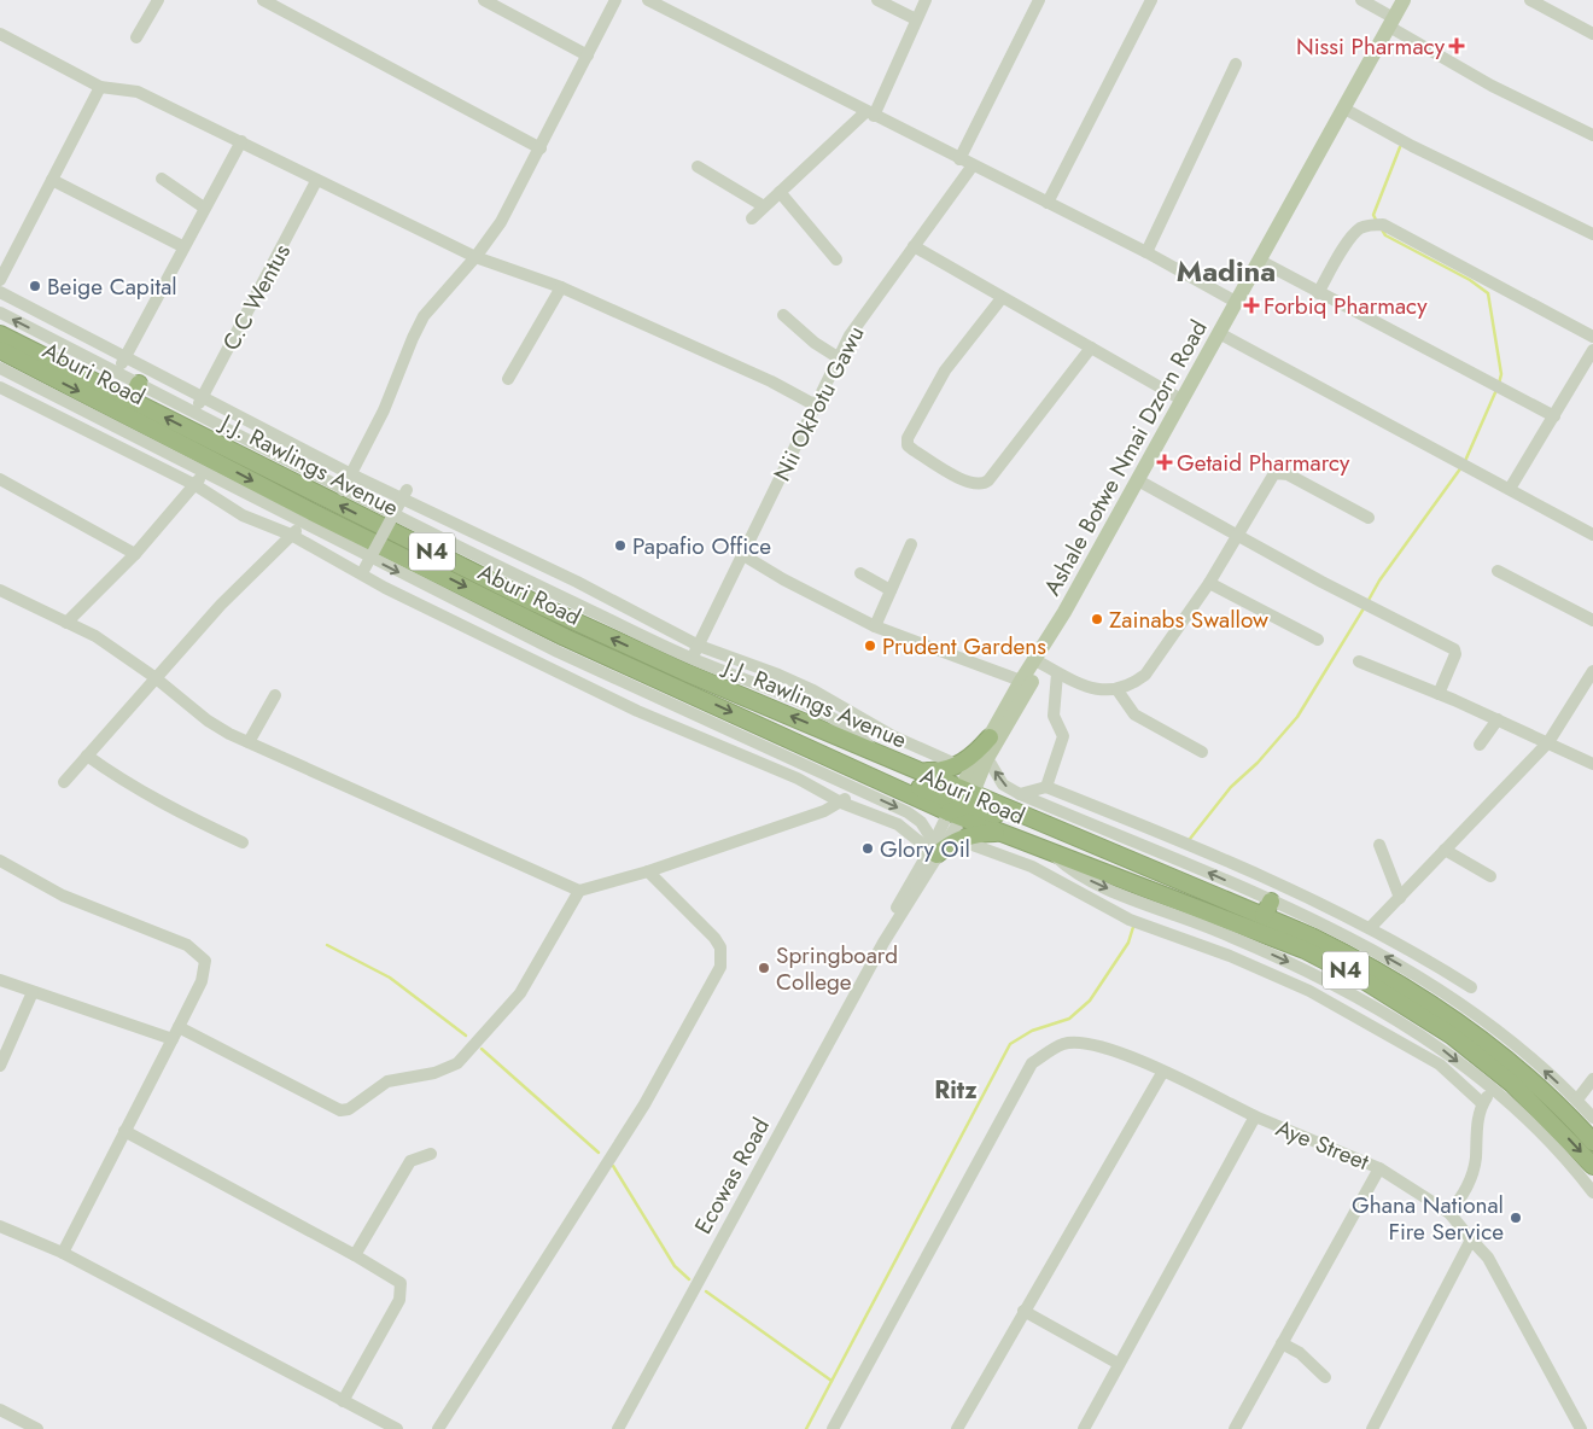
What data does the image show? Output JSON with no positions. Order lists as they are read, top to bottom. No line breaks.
{"streets":{"highway":["Aburi Road","J.J. Rawlings Avenue","N4"],"main road":["Ashale Botwe Nmai Dzorn Road"],"street":["C.C Wentus","Nii OkPotu Gawu","Aye Street","Ecowas Road"]},"crossings":[["Aburi Road","J.J. Rawlings Avenue"],["Aburi Road","N4"],["Aburi Road","Ecowas Road"],["J.J. Rawlings Avenue","Ecowas Road"]],"one_way":["Aburi Road","J.J. Rawlings Avenue"],"districts":["Madina","Ritz"],"places":{"health":["Nissi Pharmacy","Forbiq Pharmacy","Getaid Pharmarcy"],"other":["Beige Capital","Papafio Office","Zainabs Swallow","Prudent Gardens","Glory Oil","Springboard College","Ghana National Fire Service"]}}
